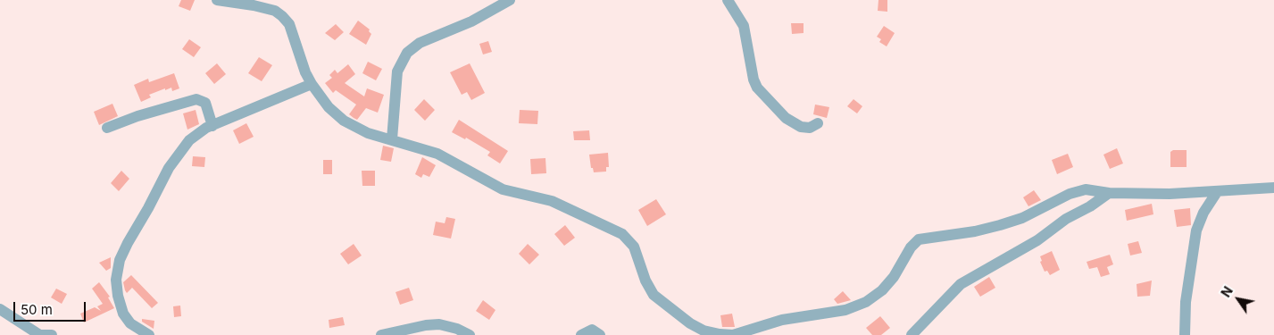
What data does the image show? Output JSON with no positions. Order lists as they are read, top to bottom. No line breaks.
{"scale_bar":"50 m","north":"top left"}
